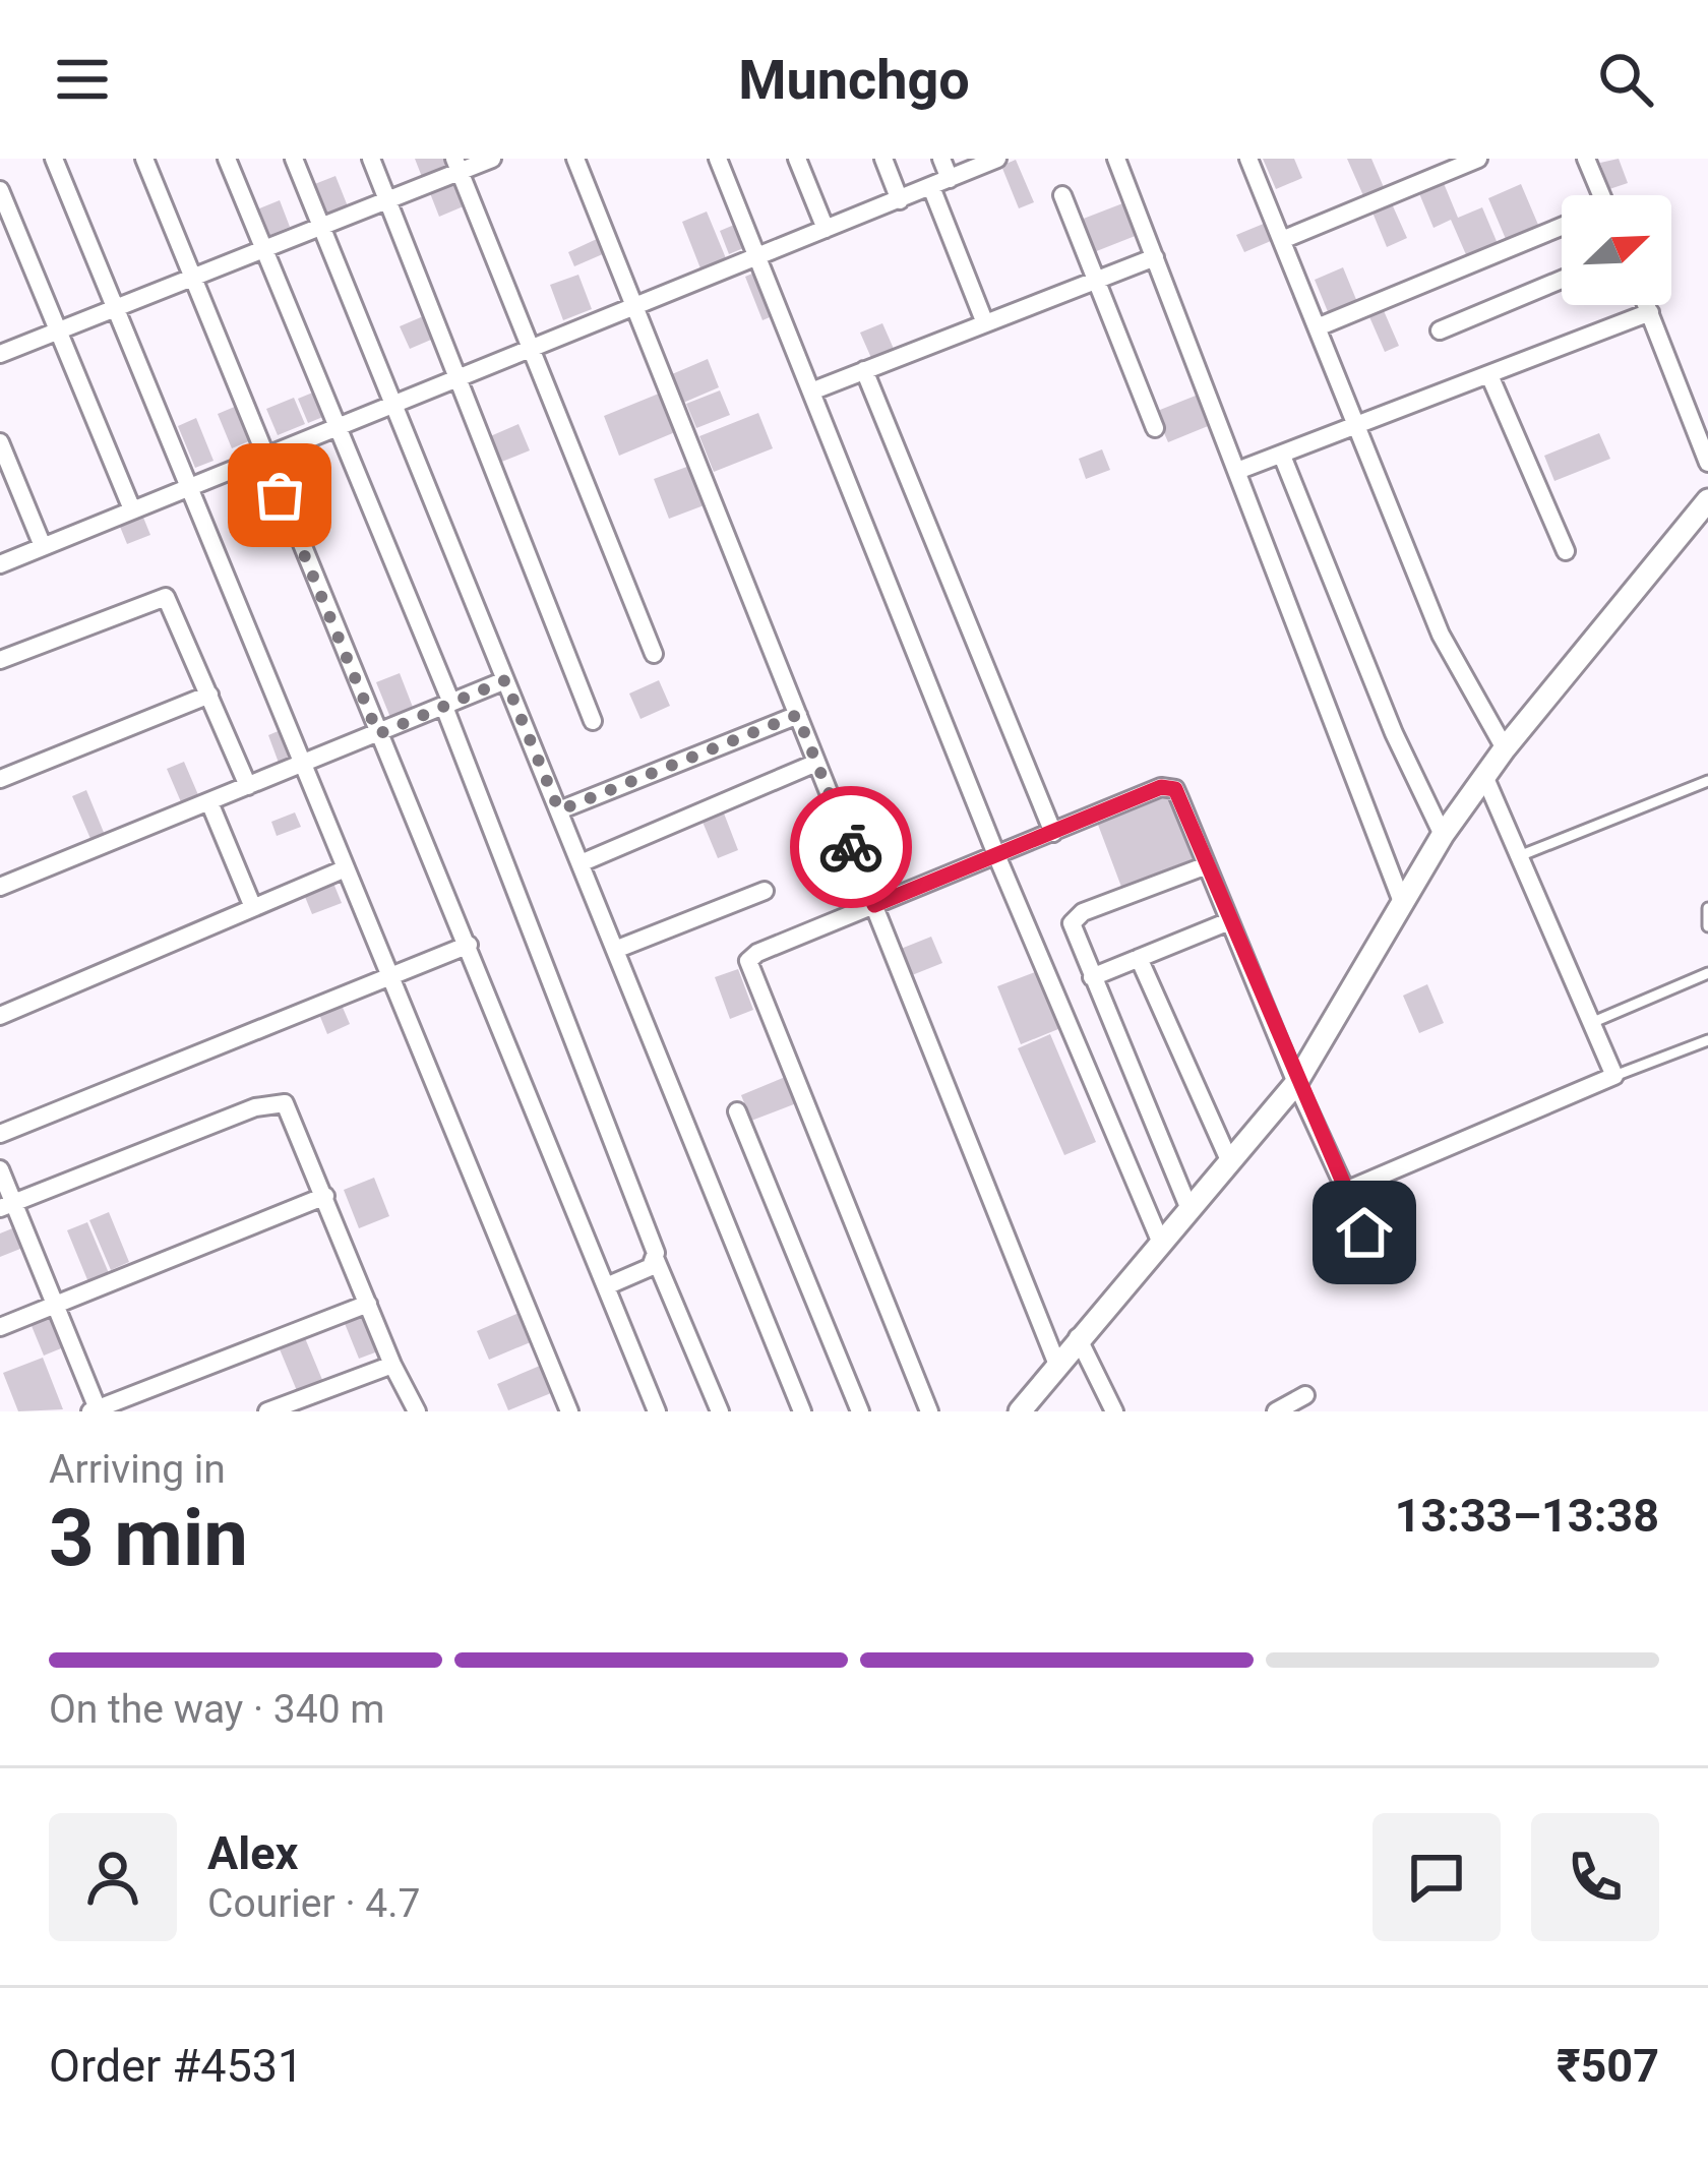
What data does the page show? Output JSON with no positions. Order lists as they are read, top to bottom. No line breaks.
{"north":"top right","page":{"header":"Munchgo","heading":["3 min","Arriving in","13:33–13:38"],"panel":["Alex","Courier · 4.7","Order #4531","₹507"],"bar":"On the way · 340 m"}}
